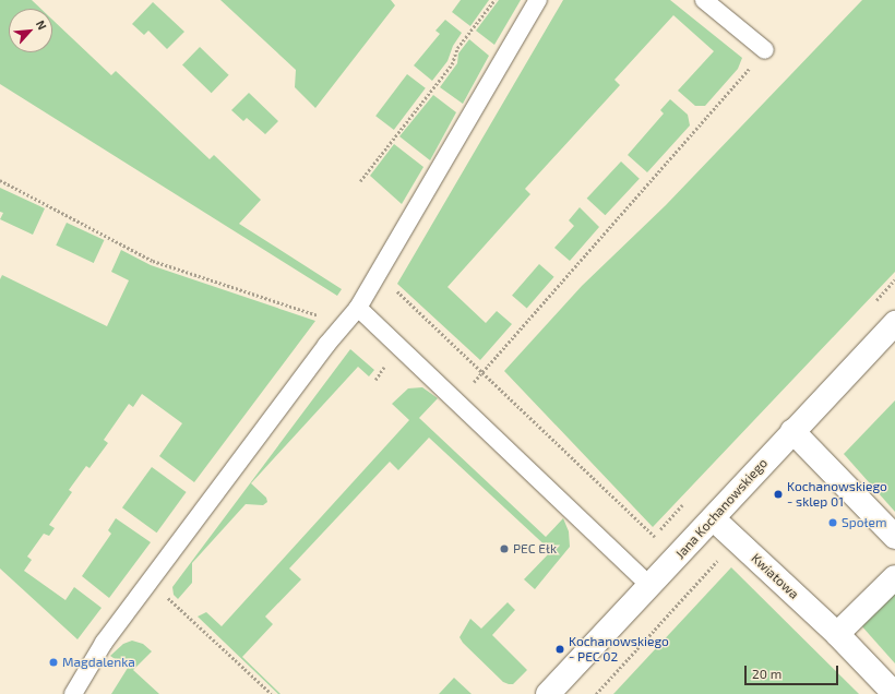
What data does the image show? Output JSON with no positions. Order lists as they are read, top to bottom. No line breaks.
{"streets":{"street":["Jana Kochanowskiego","Kwiatowa"]},"crossings":[["Jana Kochanowskiego","Kwiatowa"]],"places":["Kochanowskiego - sklep 01","Społem","PEC Ełk","Kochanowskiego - PEC 02","Magdalenka"],"scale_bar":"20 m","north":"top right"}
